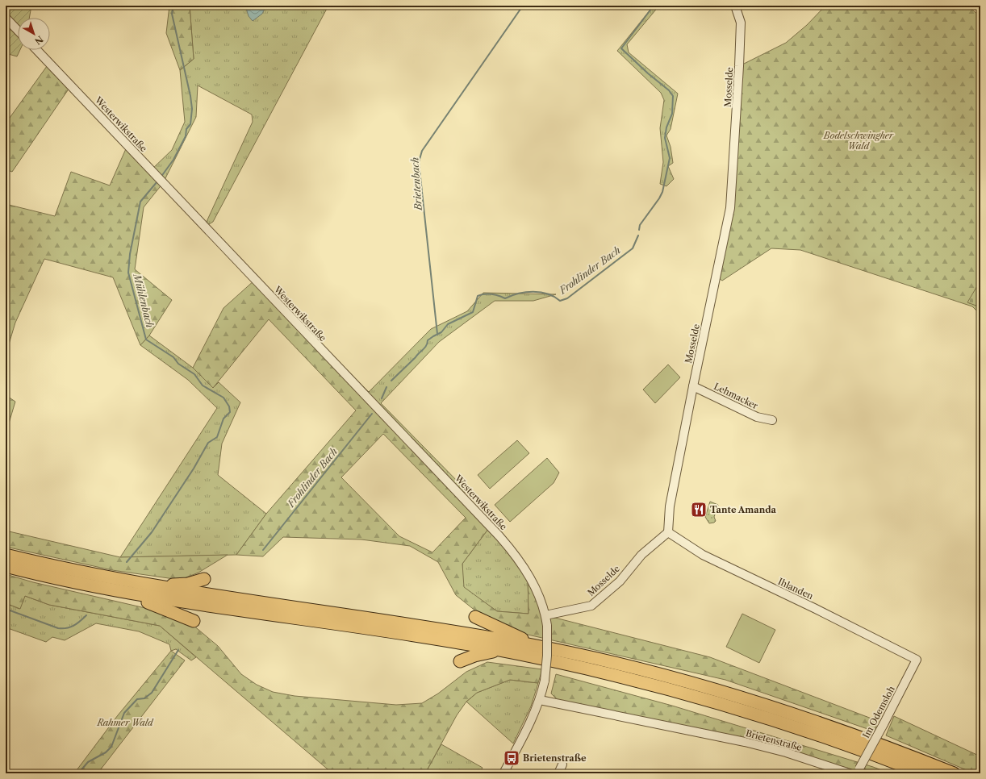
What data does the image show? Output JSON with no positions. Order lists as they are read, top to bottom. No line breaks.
{"streets":{"street":["Mosselde","Westerwikstraße","Lehmacker","Ihlanden","Im Odemsloh","Brietenstraße"]},"crossings":[["Mosselde","Westerwikstraße"],["Mosselde","Lehmacker"],["Mosselde","Ihlanden"],["Ihlanden","Im Odemsloh"]],"water":["Brietenbach","Frohlinder Bach","Mühlenbach"],"parks":["Bodelschwingher Wald","Rahmer Wald"],"places":{"restaurant":["Tante Amanda"],"bus stop":["Brietenstraße"]},"north":"bottom right"}
